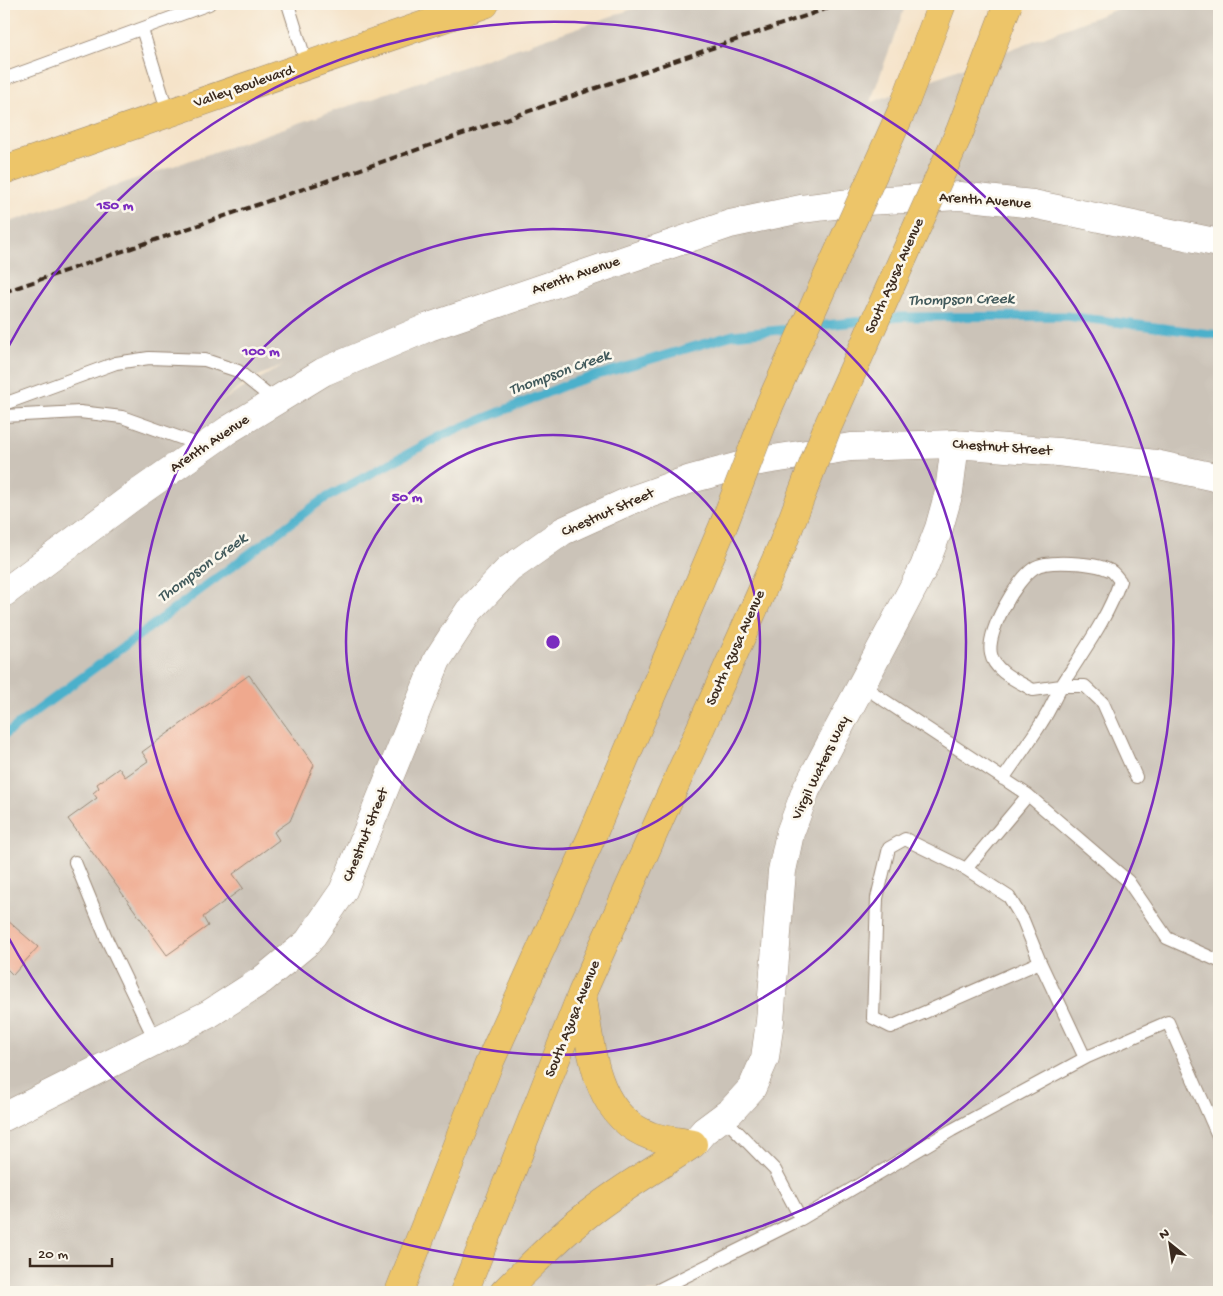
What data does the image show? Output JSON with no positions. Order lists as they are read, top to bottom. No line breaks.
{"streets":{"main road":["Valley Boulevard","South Azusa Avenue"],"street":["Arenth Avenue","Chestnut Street","Virgil Waters Way"]},"crossings":[["Chestnut Street","Virgil Waters Way"]],"water":["Thompson Creek"],"scale_bar":"20 m","north":"top left","rings":["150 m","100 m","50 m"]}
